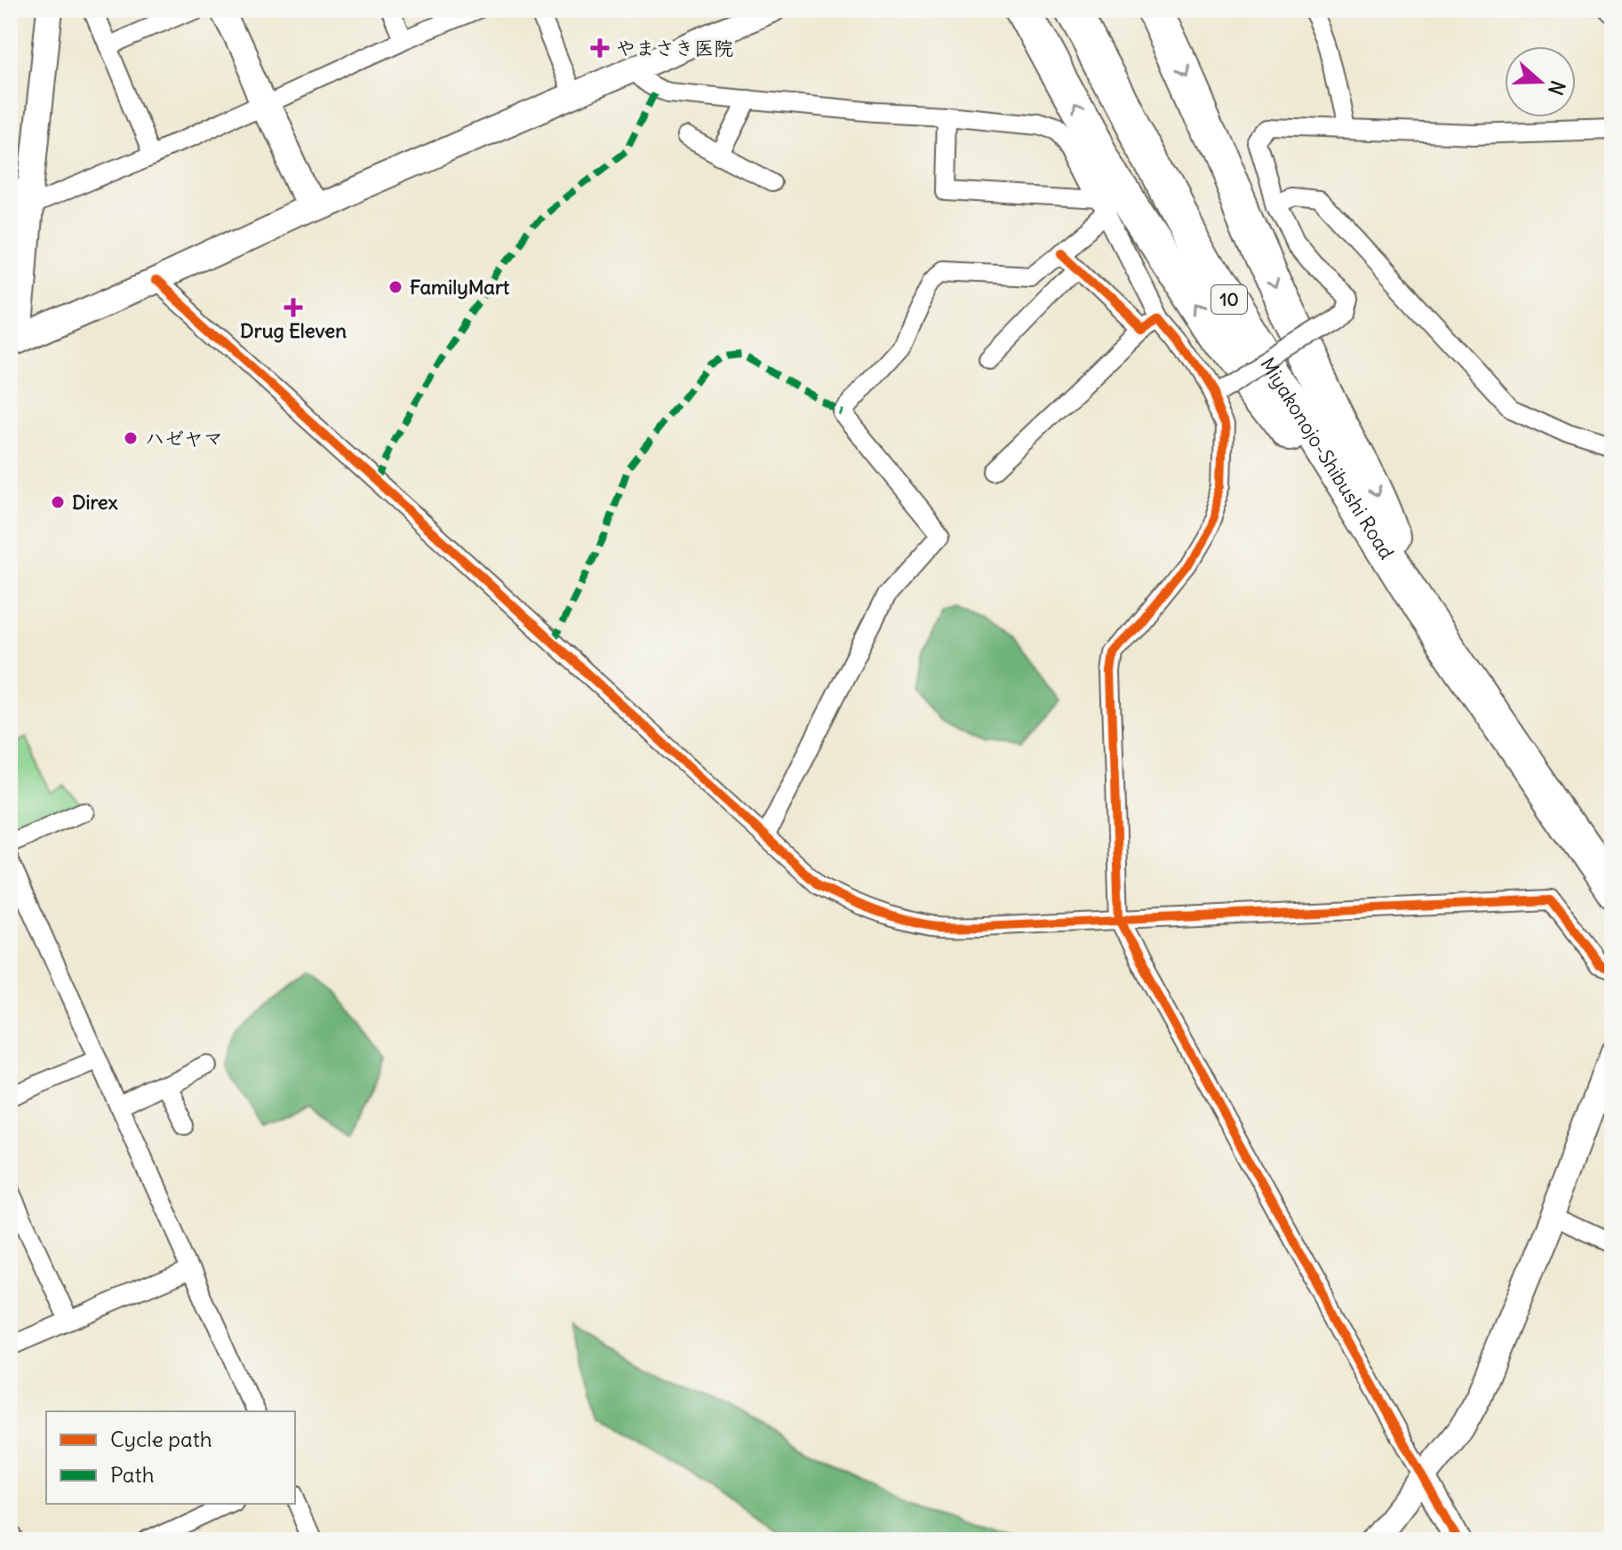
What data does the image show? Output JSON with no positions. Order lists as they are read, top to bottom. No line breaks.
{"streets":{"highway":["10","Miyakonojo-Shibushi Road"]},"places":{"health":["やまさき医院","Drug Eleven"],"other":["FamilyMart","ハゼヤマ","Direx"]},"legend":["Cycle path","Path"],"north":"right"}
